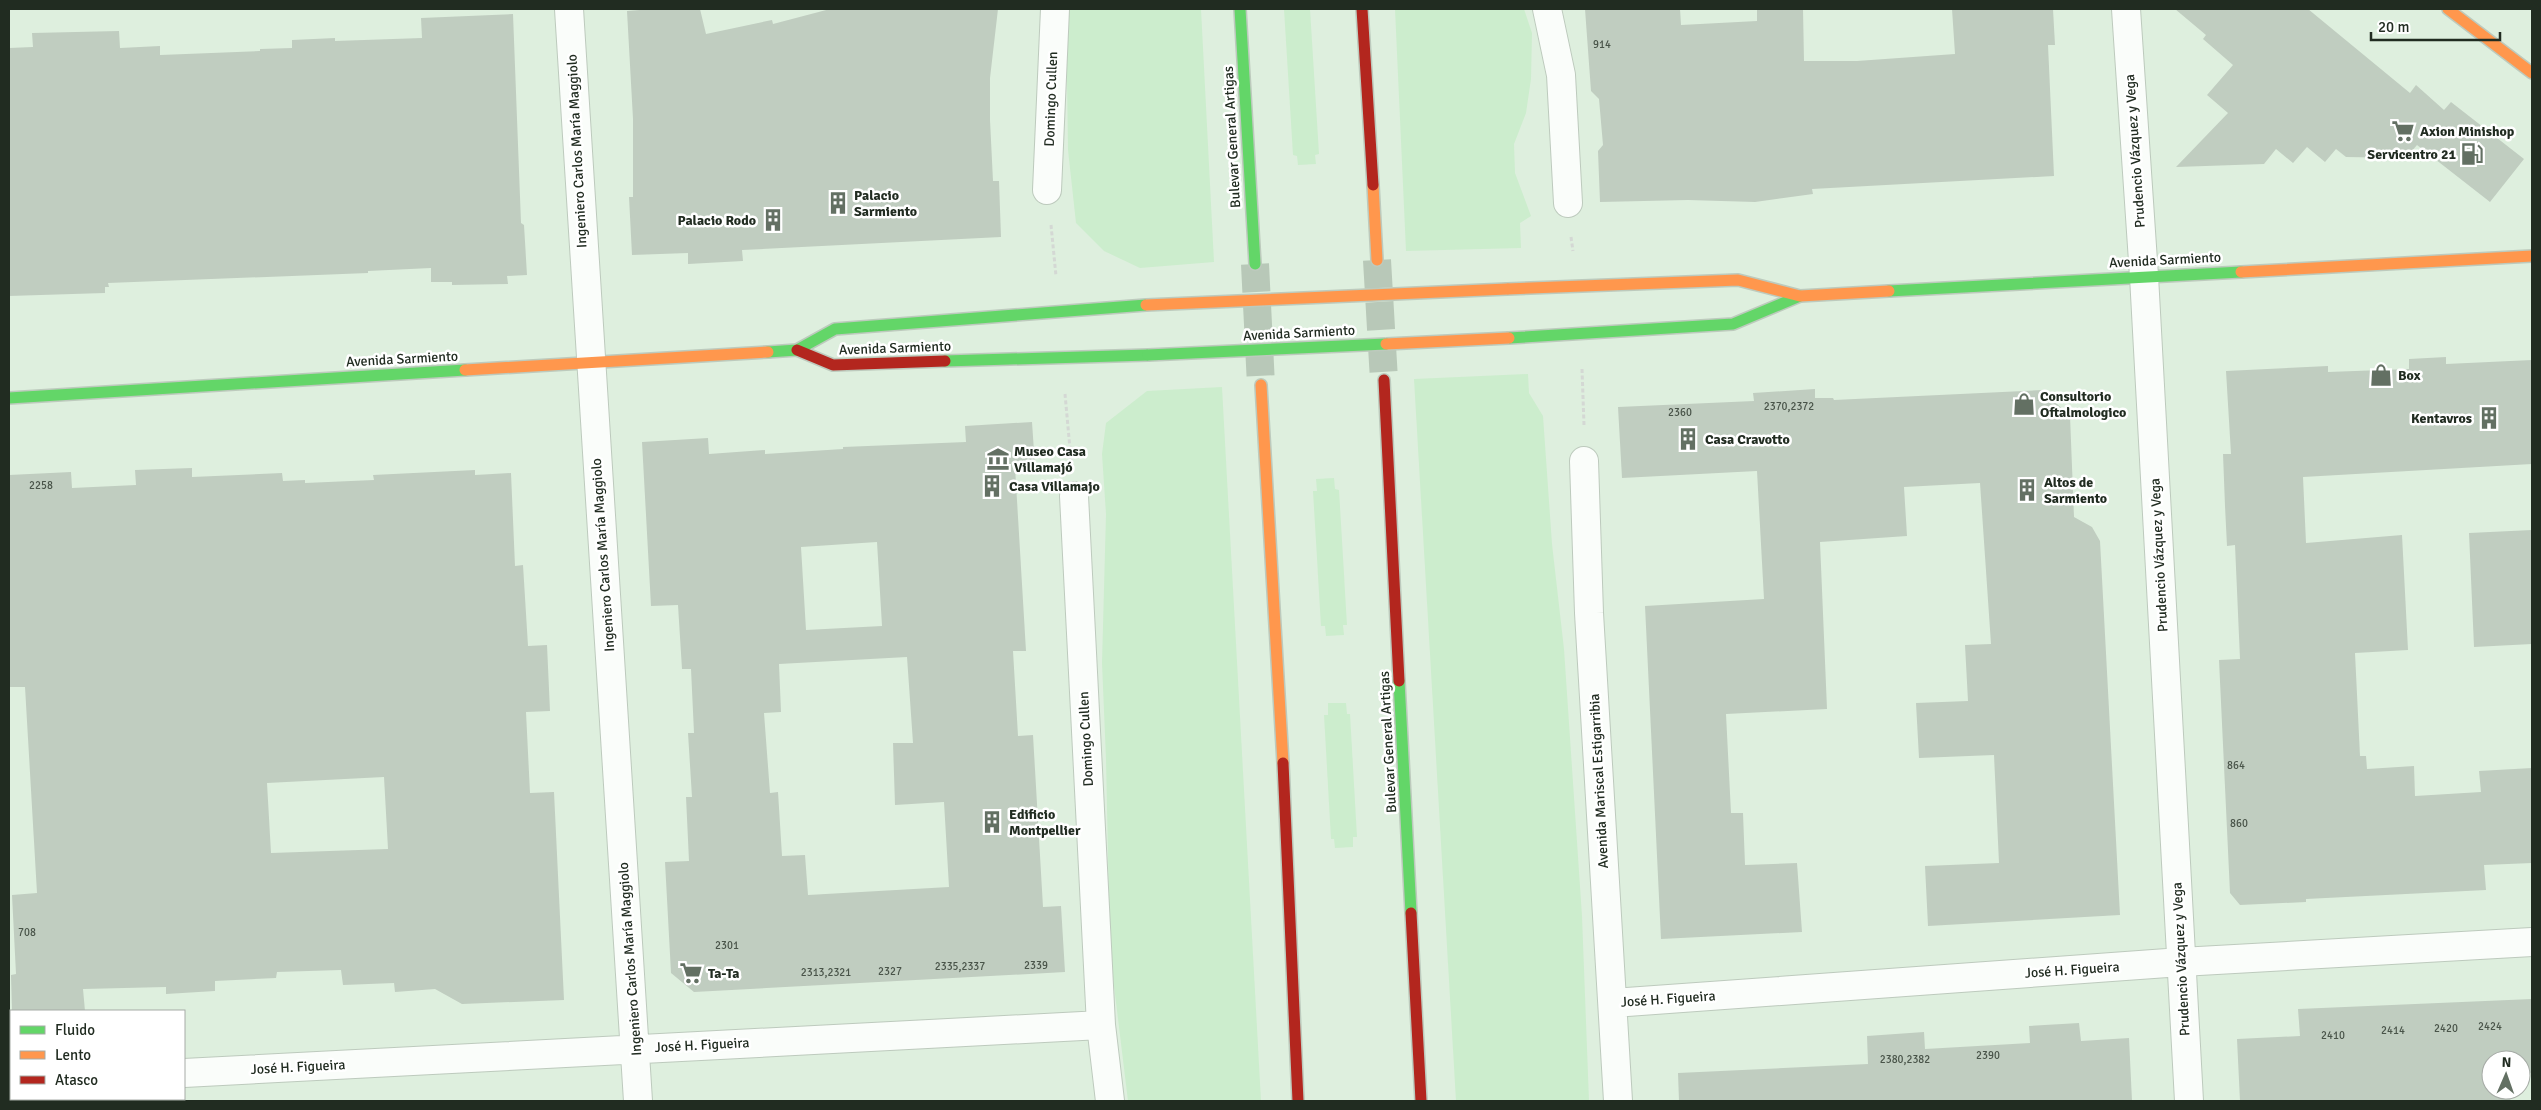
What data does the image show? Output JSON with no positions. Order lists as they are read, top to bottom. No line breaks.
{"streets":{"street":["Domingo Cullen","Bulevar General Artigas","Ingeniero Carlos María Maggiolo","Prudencio Vázquez y Vega","Avenida Sarmiento","Avenida Mariscal Estigarribia","José H. Figueira"]},"crossings":[["Domingo Cullen","José H. Figueira"],["Ingeniero Carlos María Maggiolo","Avenida Sarmiento"],["Ingeniero Carlos María Maggiolo","José H. Figueira"],["Prudencio Vázquez y Vega","Avenida Sarmiento"],["Prudencio Vázquez y Vega","José H. Figueira"],["Avenida Mariscal Estigarribia","José H. Figueira"]],"places":{"supermarket":["Axion Minishop","Ta-Ta"],"fuel station":["Servicentro 21"],"building":["Palacio Sarmiento","Palacio Rodo","Kentavros","Casa Cravotto","Casa Villamajo","Altos de Sarmiento","Edificio Montpellier"],"shop":["Box","Consultorio Oftalmologico"],"museum":["Museo Casa Villamajó"]},"house_numbers":["914","2370,2372","2360","2258","864","860","708","2301","2339","2335,2337","2327","2313,2321","2424","2420","2414","2410","2390","2380,2382"],"legend":["Fluido","Lento","Atasco"],"scale_bar":"20 m","north":"top"}
